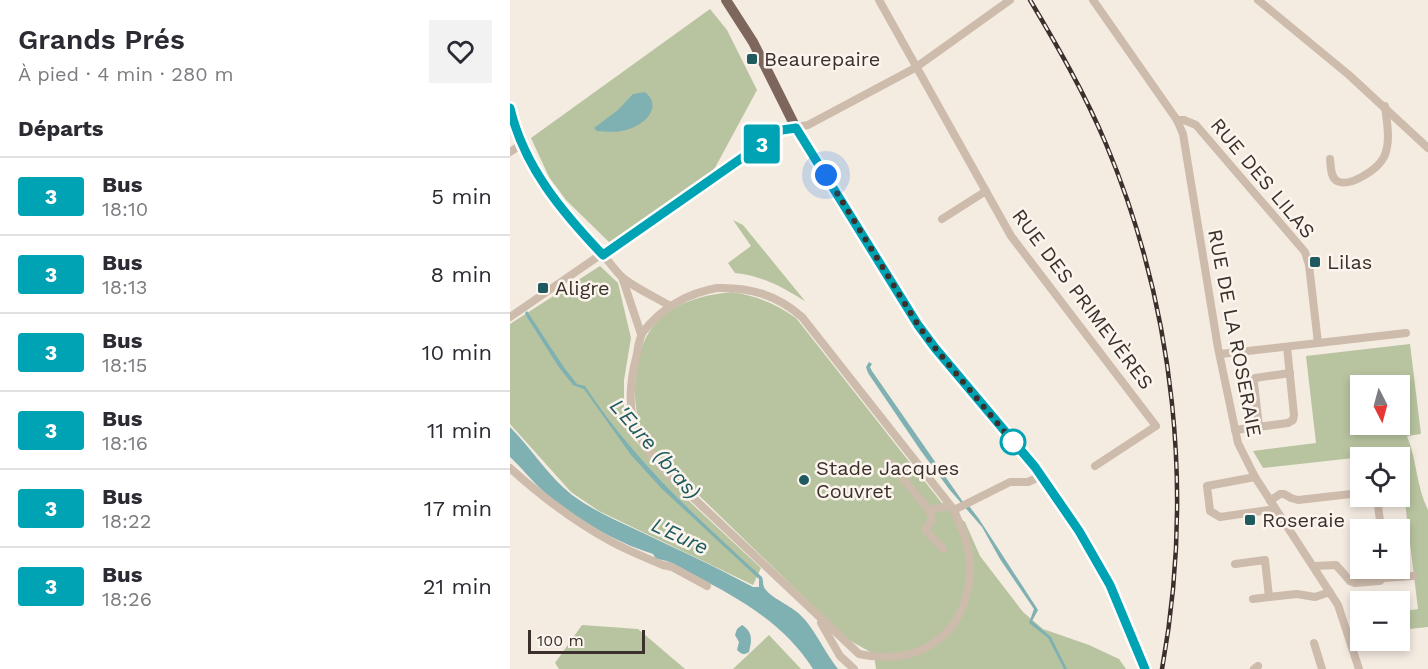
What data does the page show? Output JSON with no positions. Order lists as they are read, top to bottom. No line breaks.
{"streets":{"street":["RUE DES LILAS","RUE DES PRIMEVÈRES","RUE DE LA ROSERAIE"]},"crossings":[["RUE DES LILAS","RUE DE LA ROSERAIE"]],"water":["L'Eure (bras)","L'Eure"],"places":{"transit":["Beaurepaire","Lilas","Aligre","Roseraie"],"other":["Stade Jacques Couvret"]},"lines":["bus line 3"],"scale_bar":"100 m","north":"bottom","page":{"heading":[["Grands Prés","À pied · 4 min · 280 m"],"Départs"],"on_map":"3","list":[{"mark":"3","name":"Bus","note":"18:10","value":"5 min"},{"mark":"3","name":"Bus","note":"18:13","value":"8 min"},{"mark":"3","name":"Bus","note":"18:15","value":"10 min"},{"mark":"3","name":"Bus","note":"18:16","value":"11 min"},{"mark":"3","name":"Bus","note":"18:22","value":"17 min"},{"mark":"3","name":"Bus","note":"18:26","value":"21 min"}],"map_buttons":["+","−"],"scale":"100 m"}}
